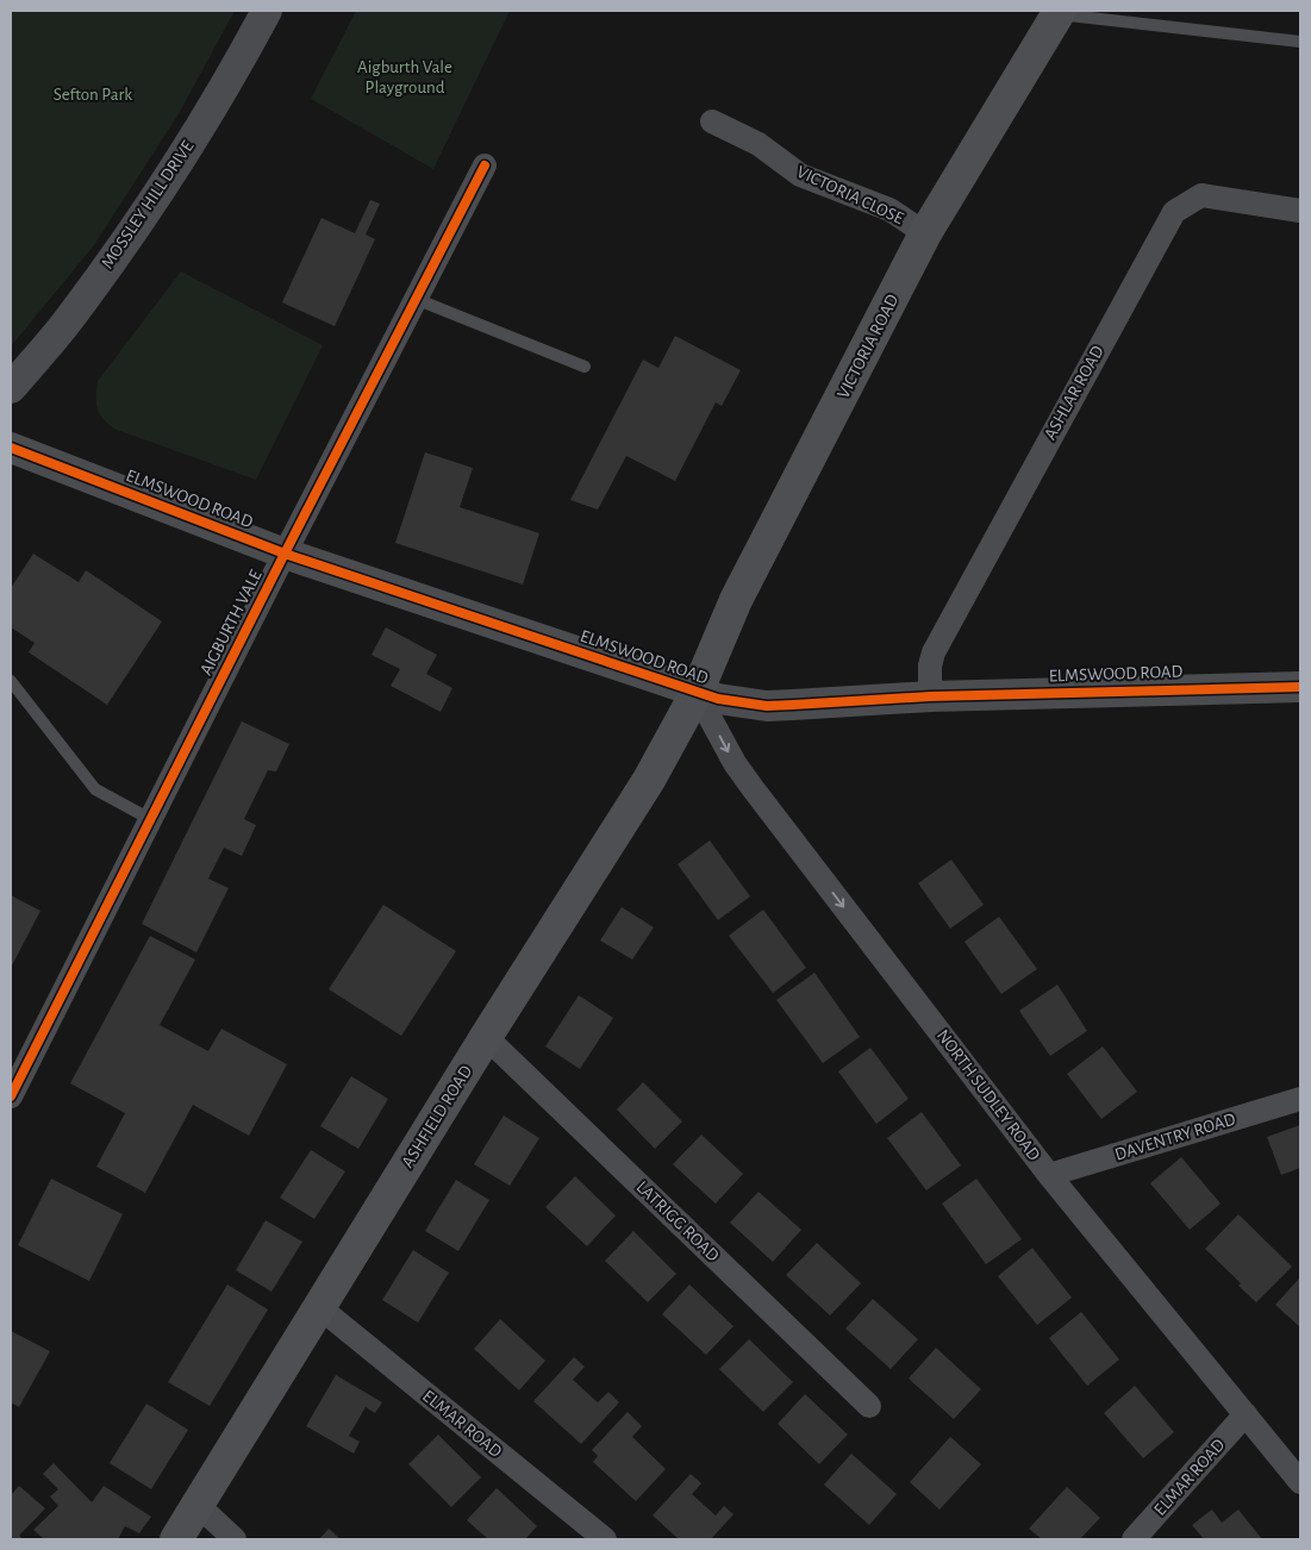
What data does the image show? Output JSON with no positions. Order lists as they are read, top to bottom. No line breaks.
{"streets":{"main road":["VICTORIA ROAD","ASHFIELD ROAD"],"street":["VICTORIA CLOSE","MOSSLEY HILL DRIVE","ASHLAR ROAD","ELMSWOOD ROAD","AIGBURTH VALE","NORTH SUDLEY ROAD","DAVENTRY ROAD","LATRIGG ROAD","ELMAR ROAD"]},"crossings":[["VICTORIA CLOSE","VICTORIA ROAD"],["VICTORIA ROAD","ELMSWOOD ROAD"],["VICTORIA ROAD","NORTH SUDLEY ROAD"],["VICTORIA ROAD","ASHFIELD ROAD"],["ASHLAR ROAD","ELMSWOOD ROAD"],["ELMSWOOD ROAD","AIGBURTH VALE"],["ELMSWOOD ROAD","NORTH SUDLEY ROAD"],["ELMSWOOD ROAD","ASHFIELD ROAD"],["NORTH SUDLEY ROAD","ASHFIELD ROAD"],["NORTH SUDLEY ROAD","DAVENTRY ROAD"],["NORTH SUDLEY ROAD","ELMAR ROAD"],["ASHFIELD ROAD","LATRIGG ROAD"],["ASHFIELD ROAD","ELMAR ROAD"]],"one_way":["NORTH SUDLEY ROAD"],"parks":["Aigburth Vale Playground","Sefton Park"]}
